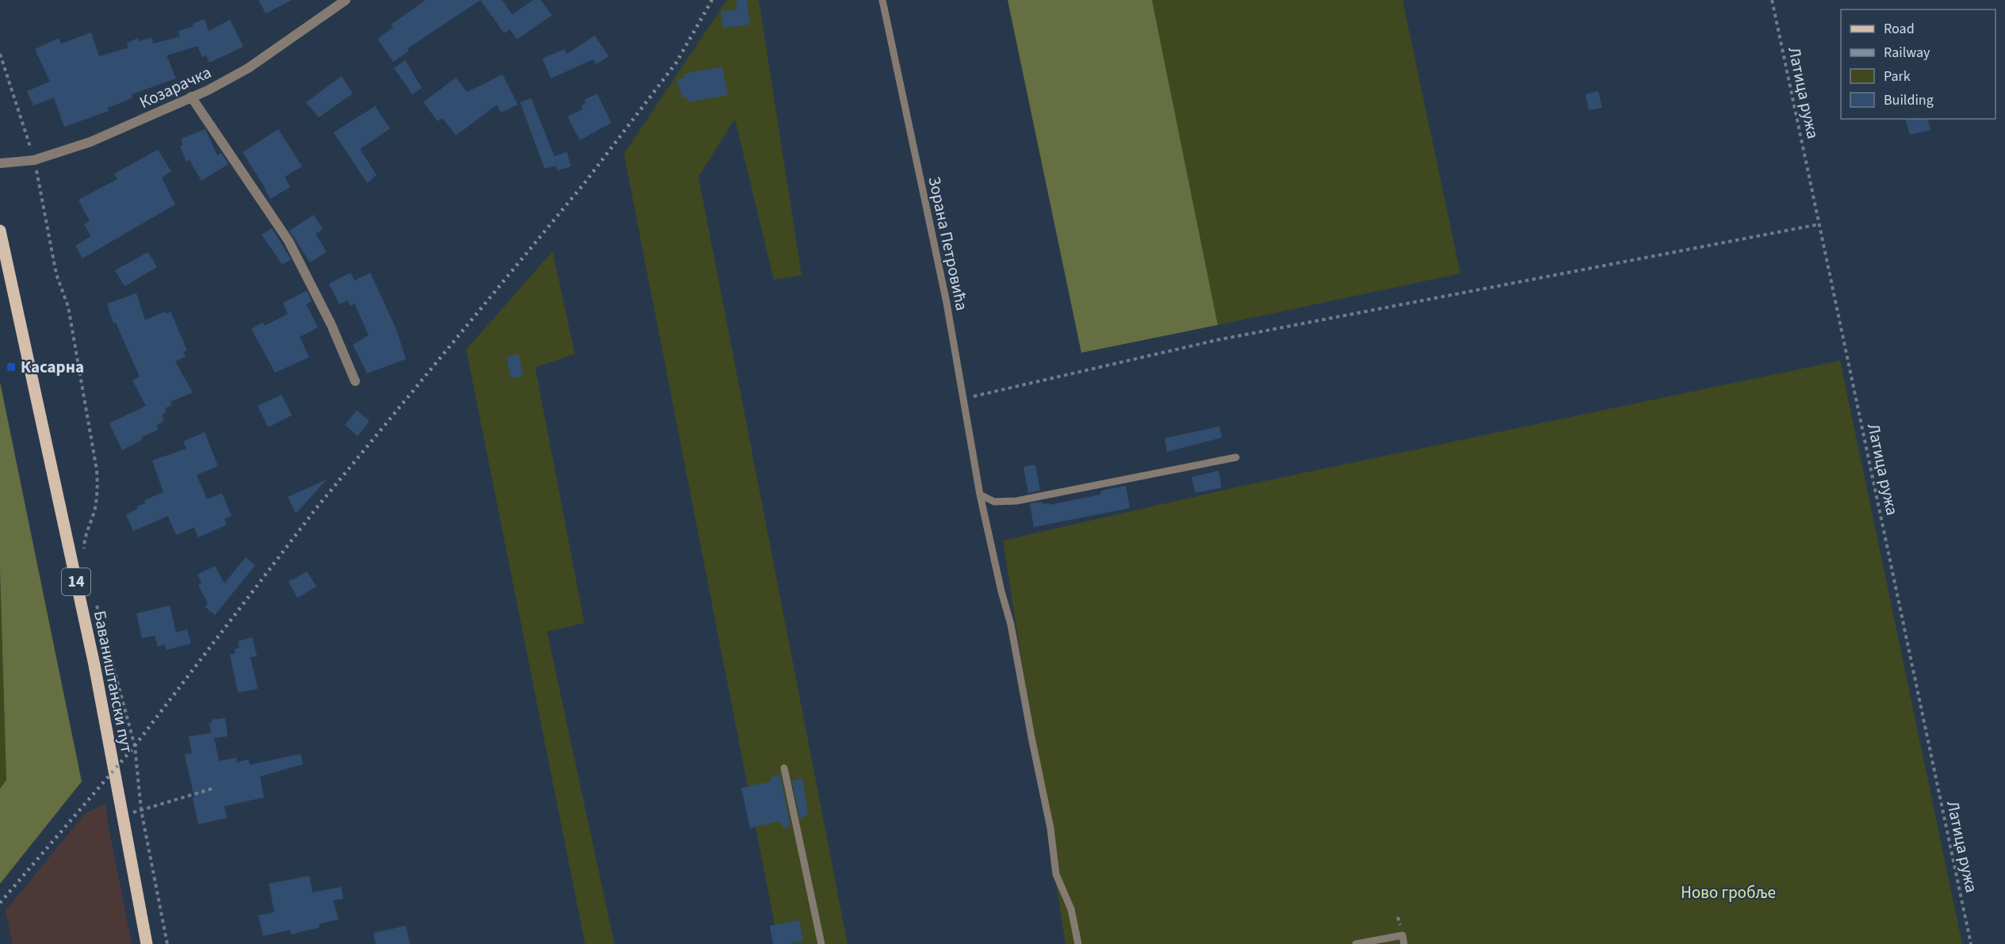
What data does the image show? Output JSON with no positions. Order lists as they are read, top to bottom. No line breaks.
{"streets":{"main road":["14","Баваништански пут"],"street":["Козарачка"],"lane":["Зорана Петровића"],"path":["Латица ружа"]},"parks":["Ново гробље"],"places":{"transit":["Касарна"]},"legend":["Road","Railway","Park","Building"]}
